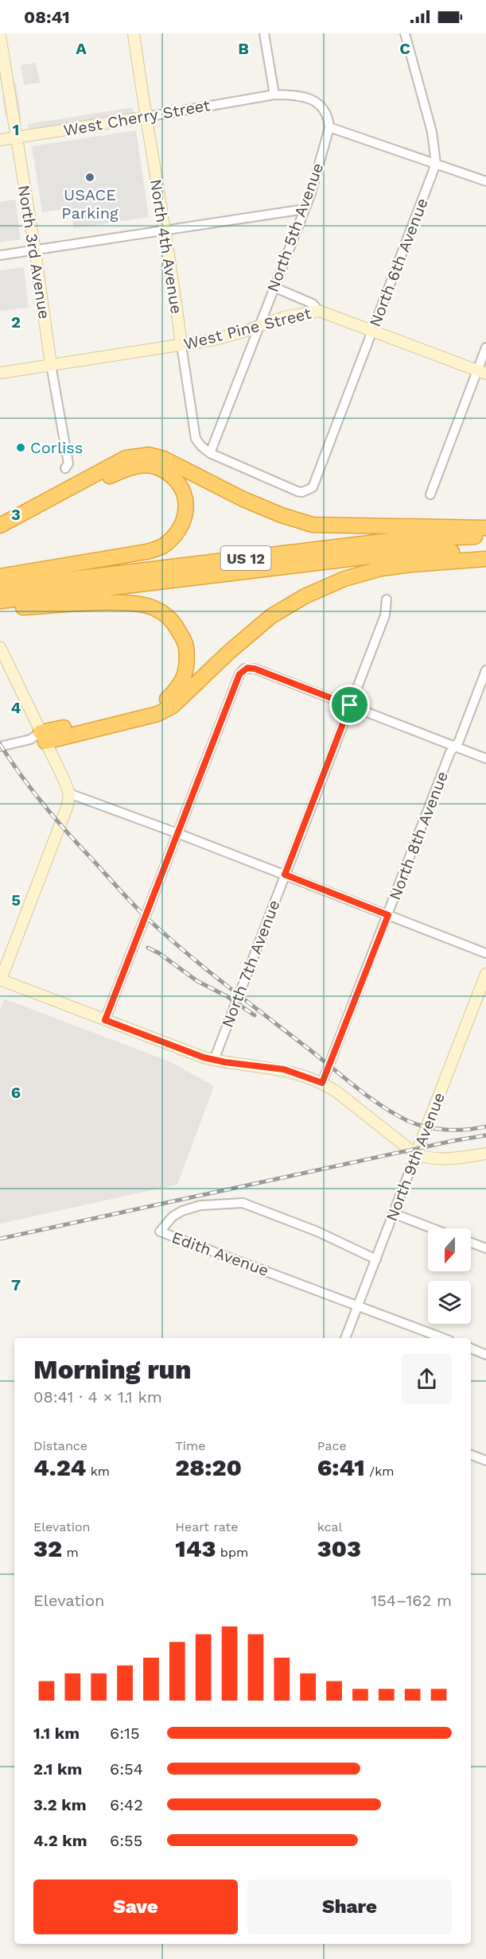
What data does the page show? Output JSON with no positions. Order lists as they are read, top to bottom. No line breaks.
{"streets":{"highway":["US 12"],"street":["West Cherry Street","North 5th Avenue","North 4th Avenue","North 3rd Avenue","North 6th Avenue","West Pine Street","North 8th Avenue","North 7th Avenue","North 9th Avenue","Edith Avenue"]},"crossings":[["West Cherry Street","North 4th Avenue"],["West Cherry Street","North 3rd Avenue"],["North 5th Avenue","North 4th Avenue"],["North 5th Avenue","North 6th Avenue"],["North 5th Avenue","West Pine Street"],["North 4th Avenue","North 6th Avenue"],["North 4th Avenue","West Pine Street"],["North 3rd Avenue","West Pine Street"],["North 6th Avenue","West Pine Street"],["North 9th Avenue","Edith Avenue"]],"places":["USACE Parking","Corliss"],"north":"bottom","page":{"status":"08:41","heading":["Morning run","08:41 · 4 × 1.1 km"],"stats":[["Distance","4.24 km"],["Time","28:20"],["Pace","6:41 /km"],["Elevation","32 m"],["Heart rate","143 bpm"],["kcal","303"]],"chart":["Elevation","154–162 m"],"list":[{"name":"1.1 km","note":"6:15"},{"name":"2.1 km","note":"6:54"},{"name":"3.2 km","note":"6:42"},{"name":"4.2 km","note":"6:55"}],"buttons":["Save","Share"]},"grid":{"columns":["A","B","C"],"rows":["1","2","3","4","5","6","7"]}}
